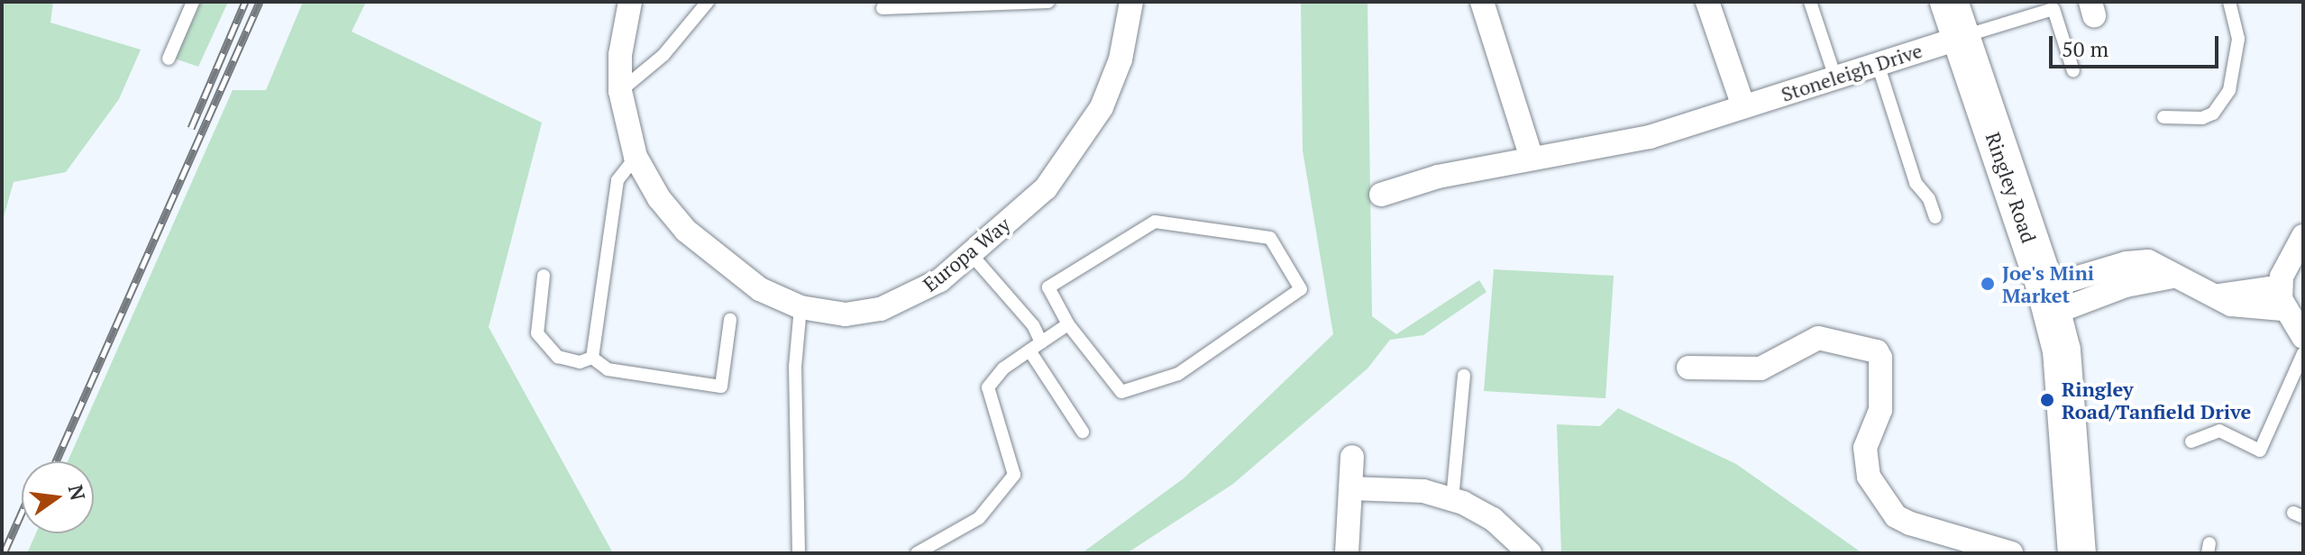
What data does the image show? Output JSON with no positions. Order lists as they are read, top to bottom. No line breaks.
{"streets":{"main road":["Ringley Road"],"street":["Stoneleigh Drive","Europa Way"]},"crossings":[["Stoneleigh Drive","Ringley Road"]],"places":["Joe's Mini Market","Ringley Road/Tanfield Drive"],"scale_bar":"50 m","north":"right"}
